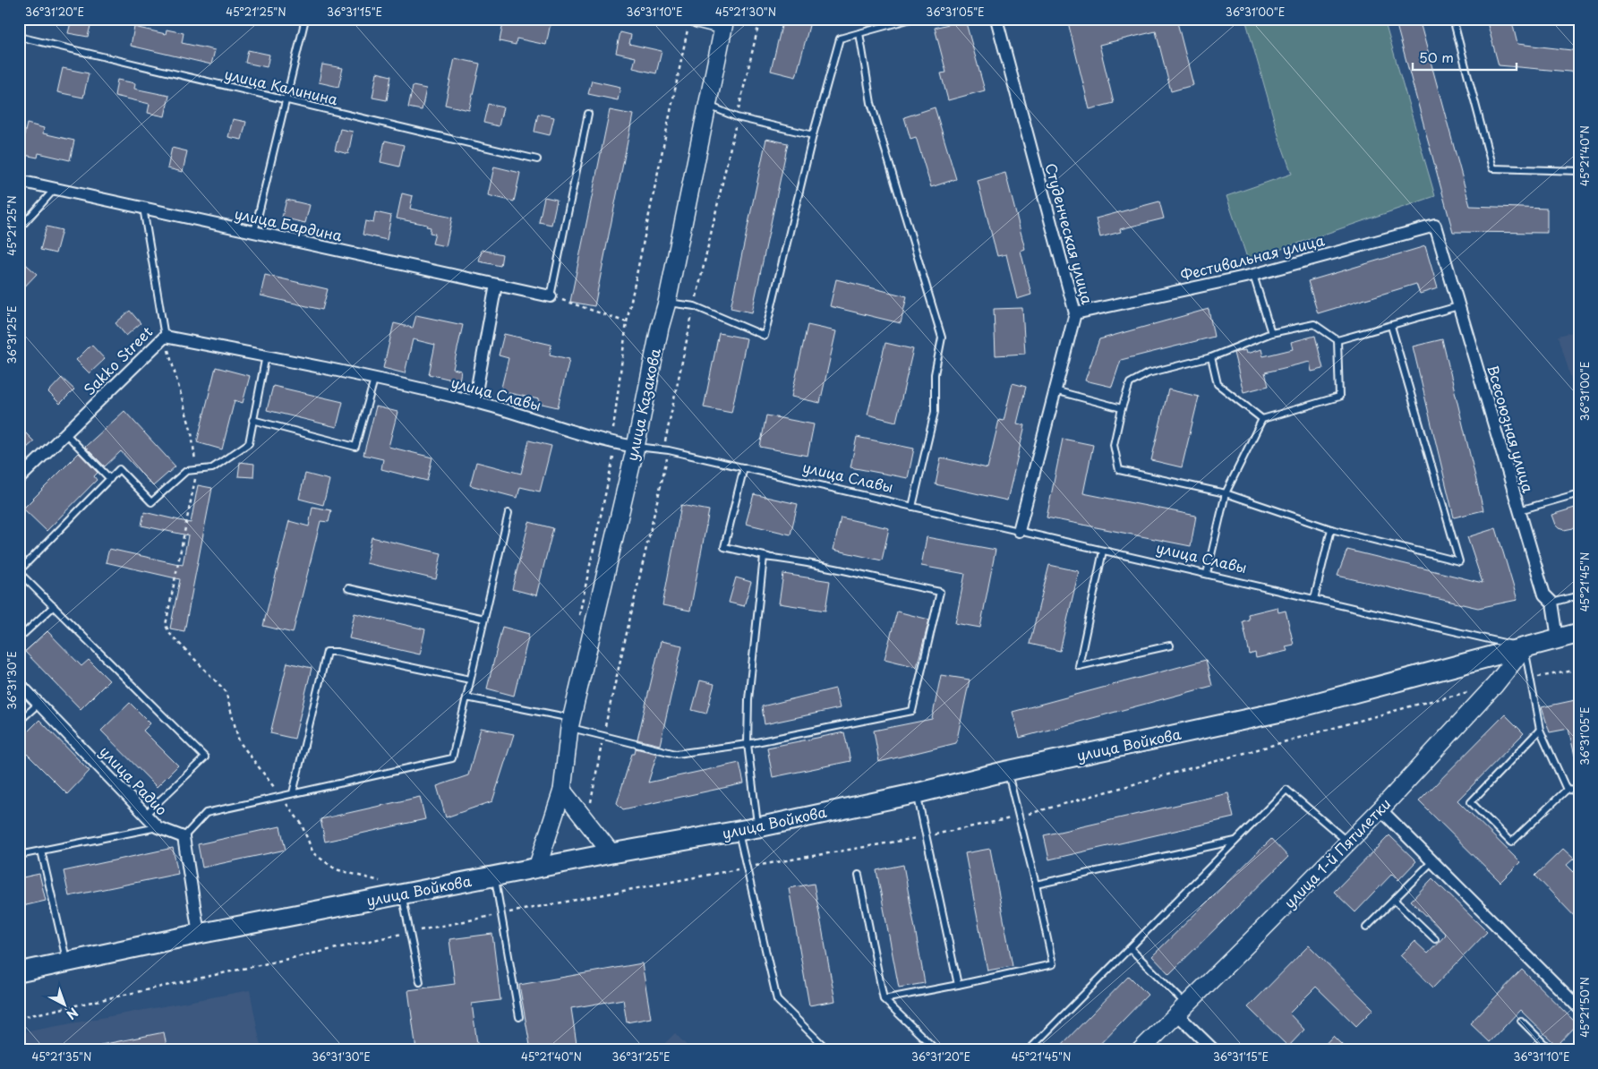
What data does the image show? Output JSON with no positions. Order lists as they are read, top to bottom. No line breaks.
{"streets":{"main road":["улица Казакова","улица Войкова","улица 1-й Пятилетки"],"street":["улица Бардина","Студенческая улица","Фестивальная улица","Sakko Street","улица Славы","Всесоюзная улица","улица Радио"],"lane":["улица Калинина"]},"crossings":[["улица Бардина","Sakko Street"],["Студенческая улица","Фестивальная улица"],["Студенческая улица","улица Славы"],["Фестивальная улица","Всесоюзная улица"],["Sakko Street","улица Славы"],["улица Славы","улица Казакова"],["улица Славы","улица Войкова"],["улица Славы","улица 1-й Пятилетки"],["улица Казакова","улица Войкова"],["Всесоюзная улица","улица Войкова"],["улица Войкова","улица 1-й Пятилетки"]],"scale_bar":"50 m","north":"bottom right","coordinates":["36°31'20\"E","45°21'25\"N","36°31'15\"E","36°31'10\"E","45°21'30\"N","36°31'05\"E","36°31'00\"E","45°21'40\"N","36°31'25\"E","45°21'45\"N","36°31'30\"E","45°21'50\"N","45°21'35\"N"]}
